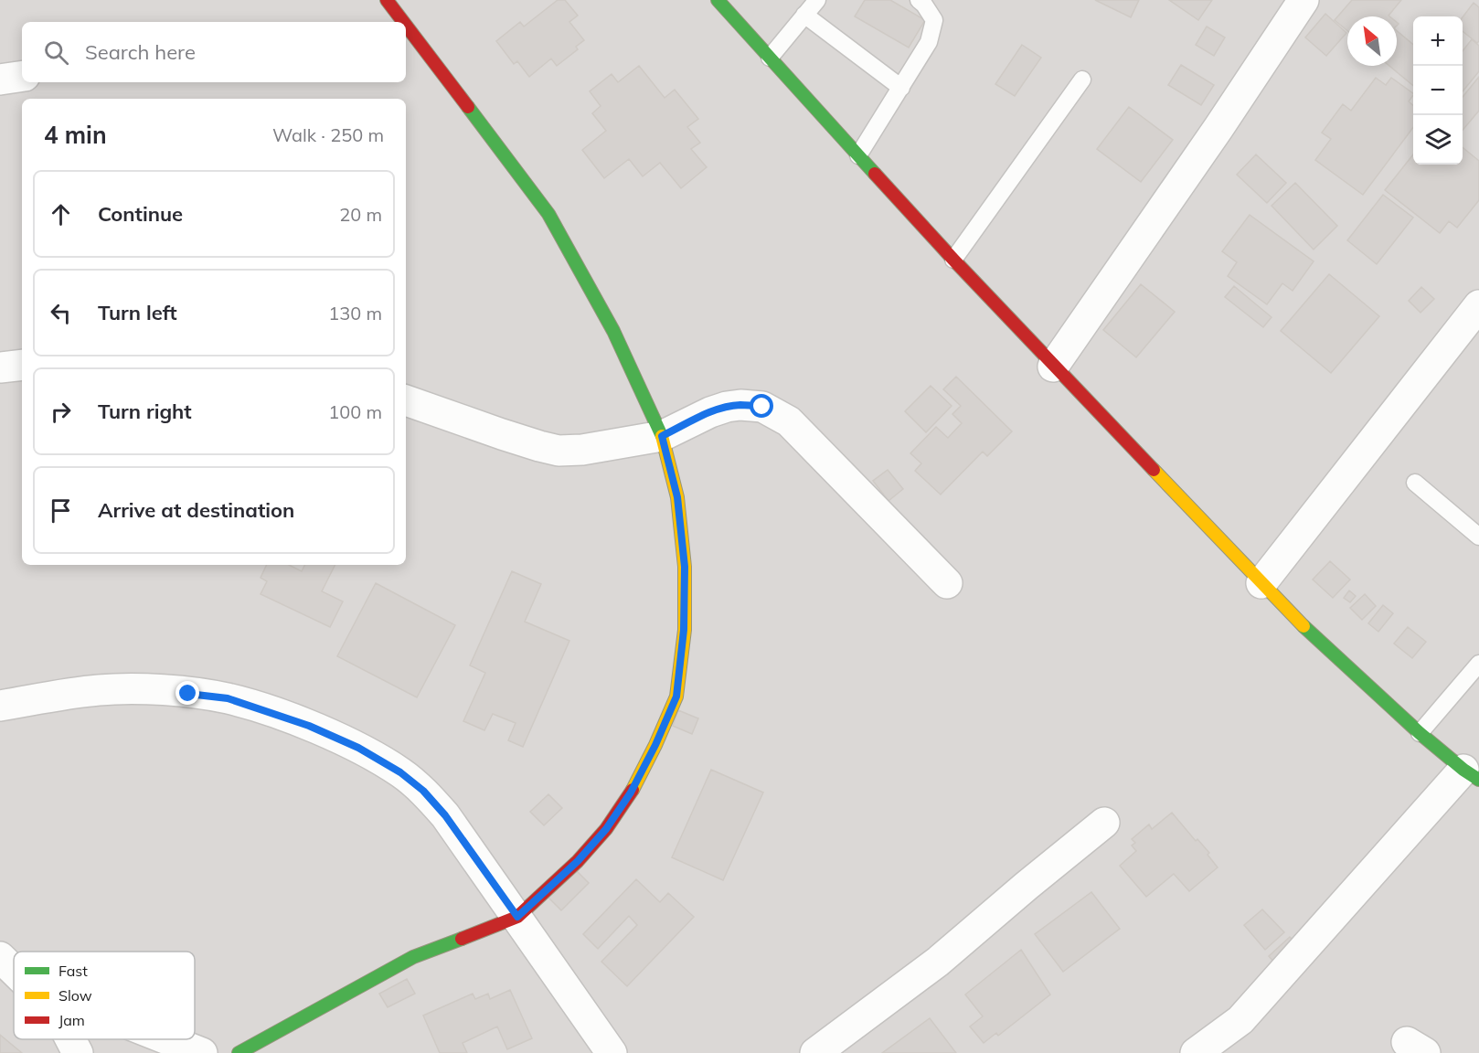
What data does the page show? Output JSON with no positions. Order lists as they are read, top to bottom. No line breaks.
{"legend":["Fast","Slow","Jam"],"north":"top left","page":{"map_buttons":["+","−"],"search":"Search here","heading":["4 min","Walk · 250 m"],"list":[["Continue","20 m"],["Turn left","130 m"],["Turn right","100 m"],"Arrive at destination"]}}
